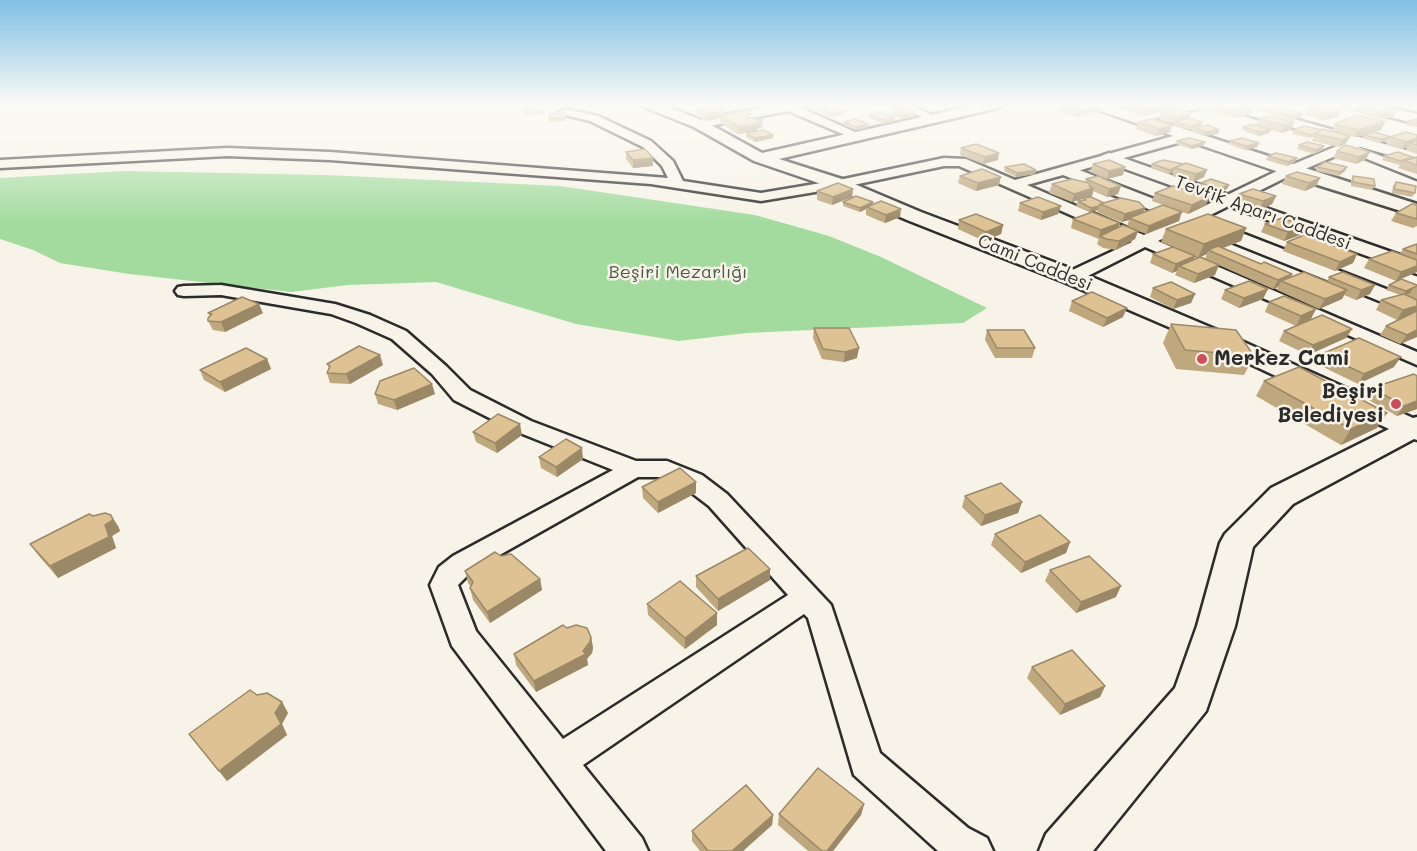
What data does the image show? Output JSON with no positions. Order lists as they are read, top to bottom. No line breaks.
{"streets":{"street":["Tevfik Aparı Caddesi","Cami Caddesi"]},"parks":["Beşiri Mezarlığı"],"places":["Merkez Cami","Beşiri Belediyesi"]}
